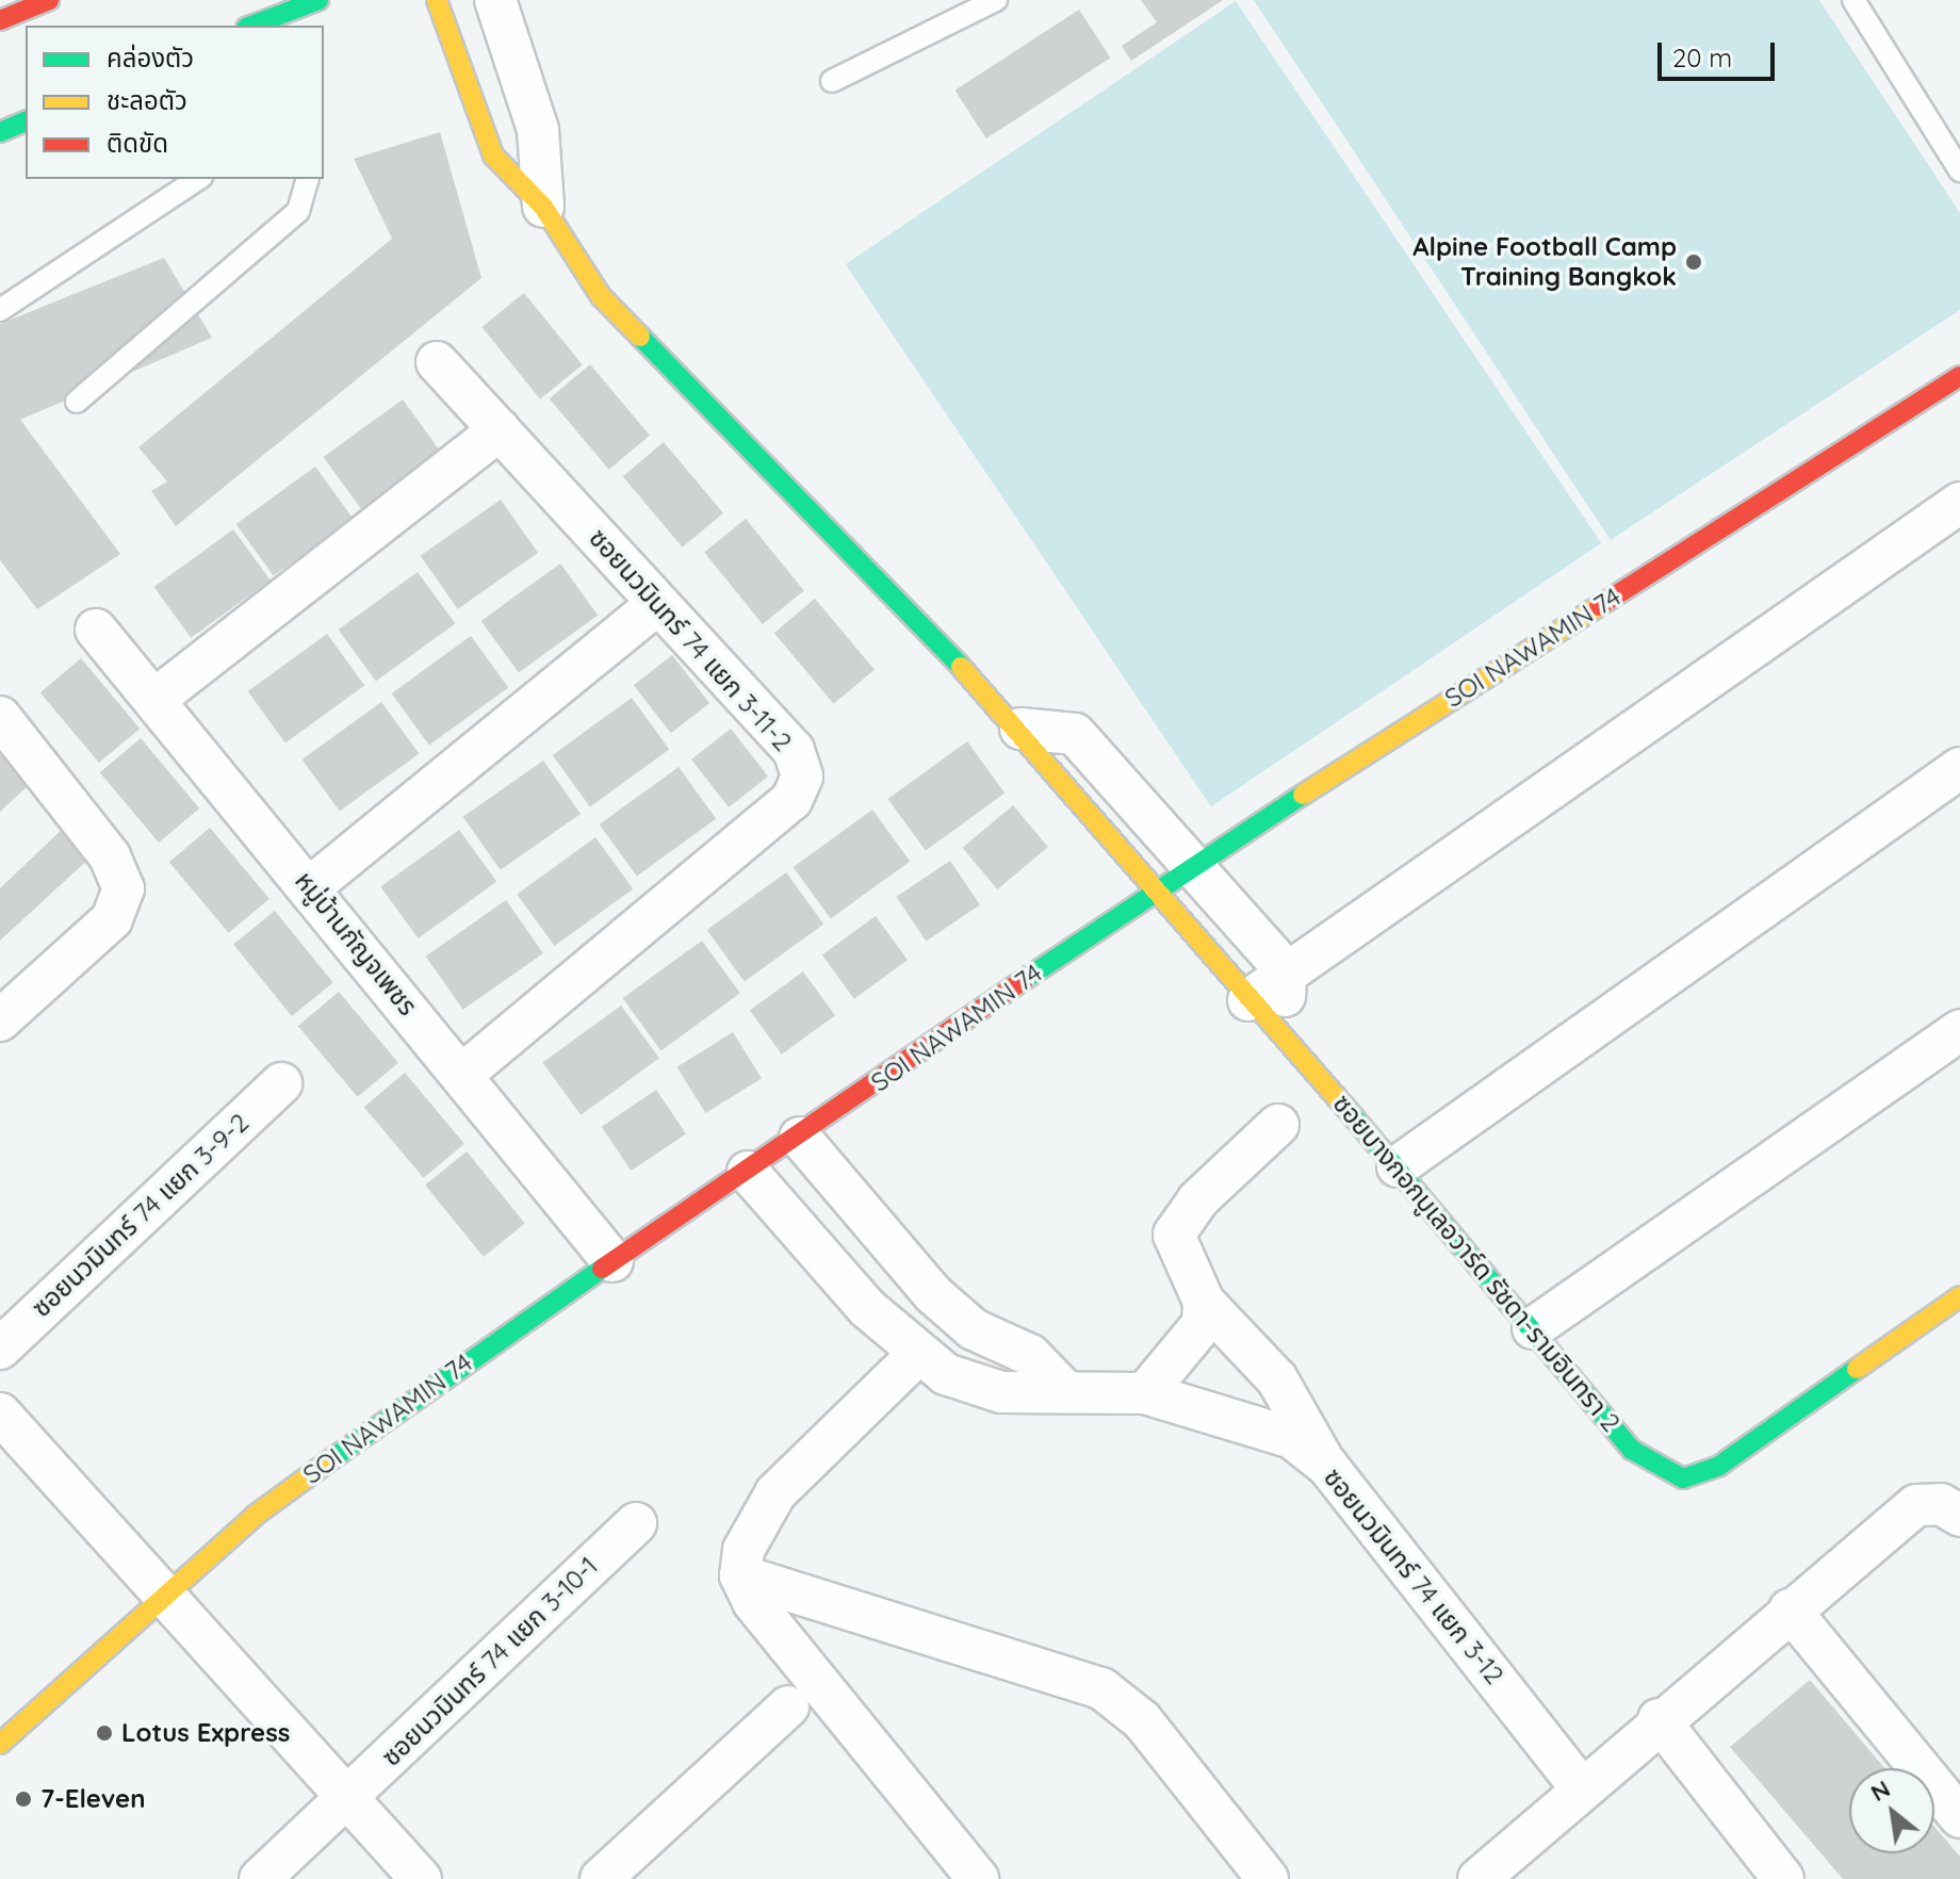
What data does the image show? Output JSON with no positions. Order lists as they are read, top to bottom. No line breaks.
{"streets":{"street":["ซอยนวมินทร์ 74 แยก 3-11-2","SOI NAWAMIN 74","หมู่บ้านกัญจเพชร","ซอยนวมินทร์ 74 แยก 3-9-2","ซอยบางกอกบูเลอวาร์ด รัชดา-รามอินทรา 2","ซอยนวมินทร์ 74 แยก 3-12","ซอยนวมินทร์ 74 แยก 3-10-1"]},"crossings":[["ซอยนวมินทร์ 74 แยก 3-11-2","หมู่บ้านกัญจเพชร"],["SOI NAWAMIN 74","หมู่บ้านกัญจเพชร"],["SOI NAWAMIN 74","ซอยบางกอกบูเลอวาร์ด รัชดา-รามอินทรา 2"],["SOI NAWAMIN 74","ซอยนวมินทร์ 74 แยก 3-12"]],"places":["Alpine Football Camp Training Bangkok","Lotus Express","7-Eleven"],"legend":["คล่องตัว","ชะลอตัว","ติดขัด"],"scale_bar":"20 m","north":"top left"}
